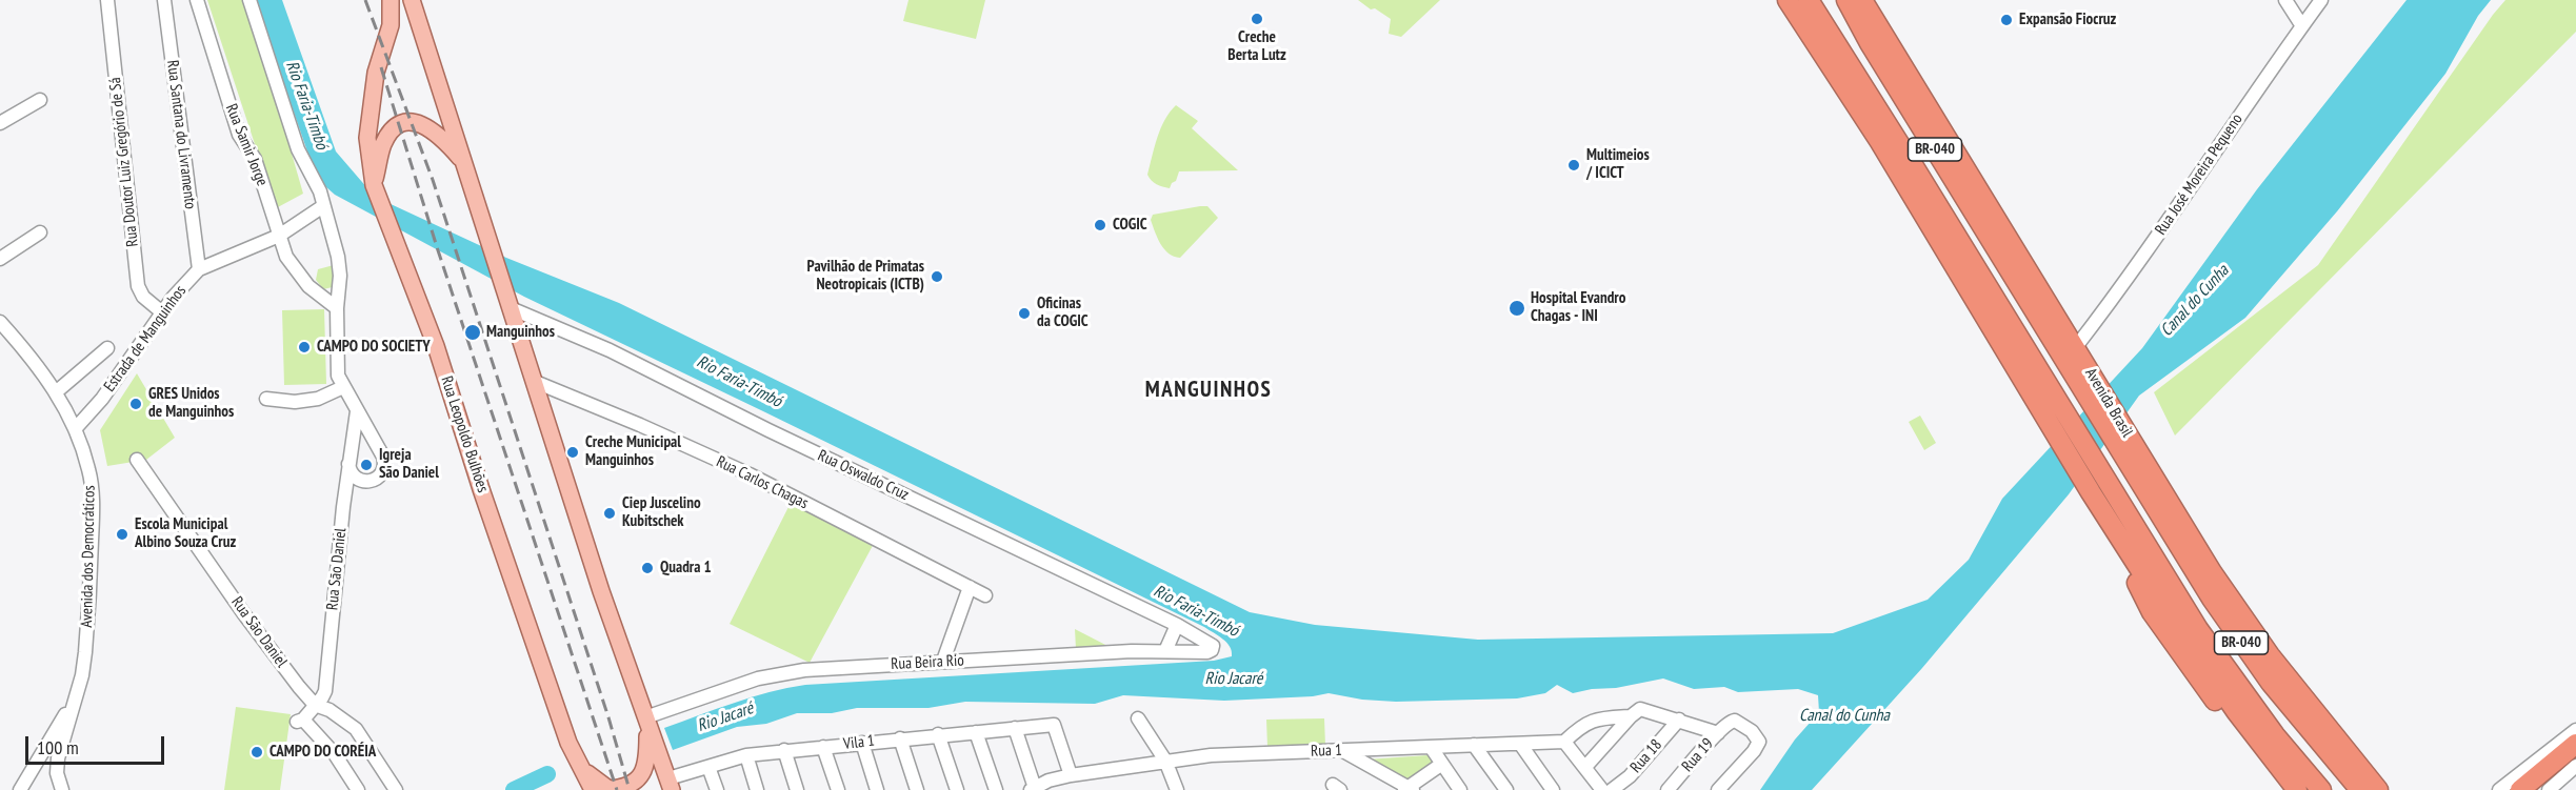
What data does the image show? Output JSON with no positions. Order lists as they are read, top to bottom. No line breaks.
{"streets":{"highway":["BR-040","Avenida Brasil"],"main road":["Rua Leopoldo Bulhões"],"street":["Rua Santana do Livramento","Rua Samir Jorge","Rua Doutor Luiz Gregório de Sá","Rua José Moreira Pequeno","Estrada de Manguinhos","Rua Oswaldo Cruz","Rua Carlos Chagas","Avenida dos Democráticos","Rua Sāo Daniel","Rua São Daniel","Rua Beira Rio","Vila 1","Rua 1","Rua 19","Rua 18"]},"crossings":[["Rua Santana do Livramento","Estrada de Manguinhos"],["Rua Samir Jorge","Estrada de Manguinhos"],["Rua Doutor Luiz Gregório de Sá","Estrada de Manguinhos"],["Rua José Moreira Pequeno","Avenida Brasil"],["Estrada de Manguinhos","Avenida dos Democráticos"],["Rua Oswaldo Cruz","Rua Beira Rio"],["Rua Sāo Daniel","Rua São Daniel"],["Vila 1","Rua 1"]],"districts":["MANGUINHOS"],"water":["Rio Faria-Timbó","Canal do Cunha","Rio Jacaré"],"places":["Creche Berta Lutz","Expansão Fiocruz","Multimeios / ICICT","COGIC","Pavilhão de Primatas Neotropicais (ICTB)","Hospital Evandro Chagas - INI","Oficinas da COGIC","Manguinhos","CAMPO DO SOCIETY","GRES Unidos de Manguinhos","Creche Municipal Manguinhos","Igreja São Daniel","Ciep Juscelino Kubitschek","Escola Municipal Albino Souza Cruz","Quadra 1","CAMPO DO CORÉIA"],"scale_bar":"100 m"}
